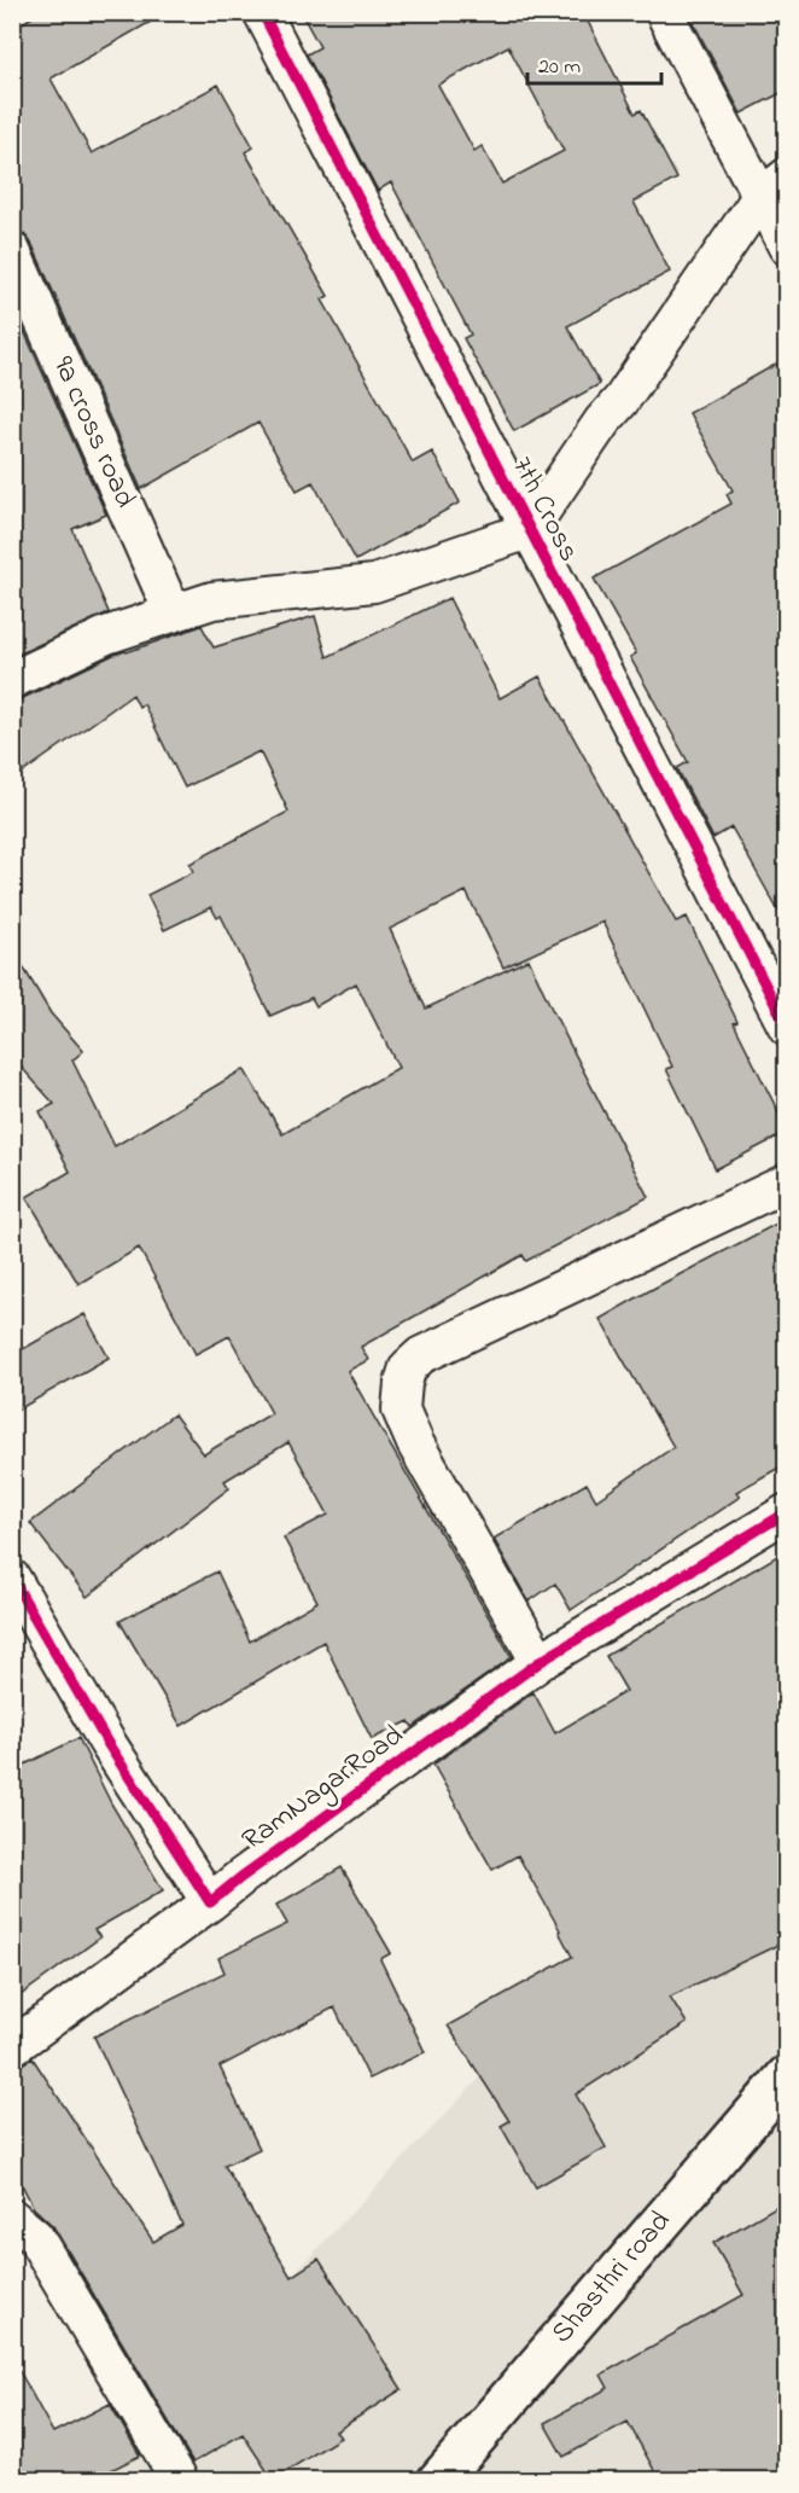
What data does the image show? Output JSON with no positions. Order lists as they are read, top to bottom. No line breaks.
{"streets":{"main road":["Shasthri road"],"street":["9a cross road","7th Cross","RamNagarRoad"]},"scale_bar":"20 m"}
